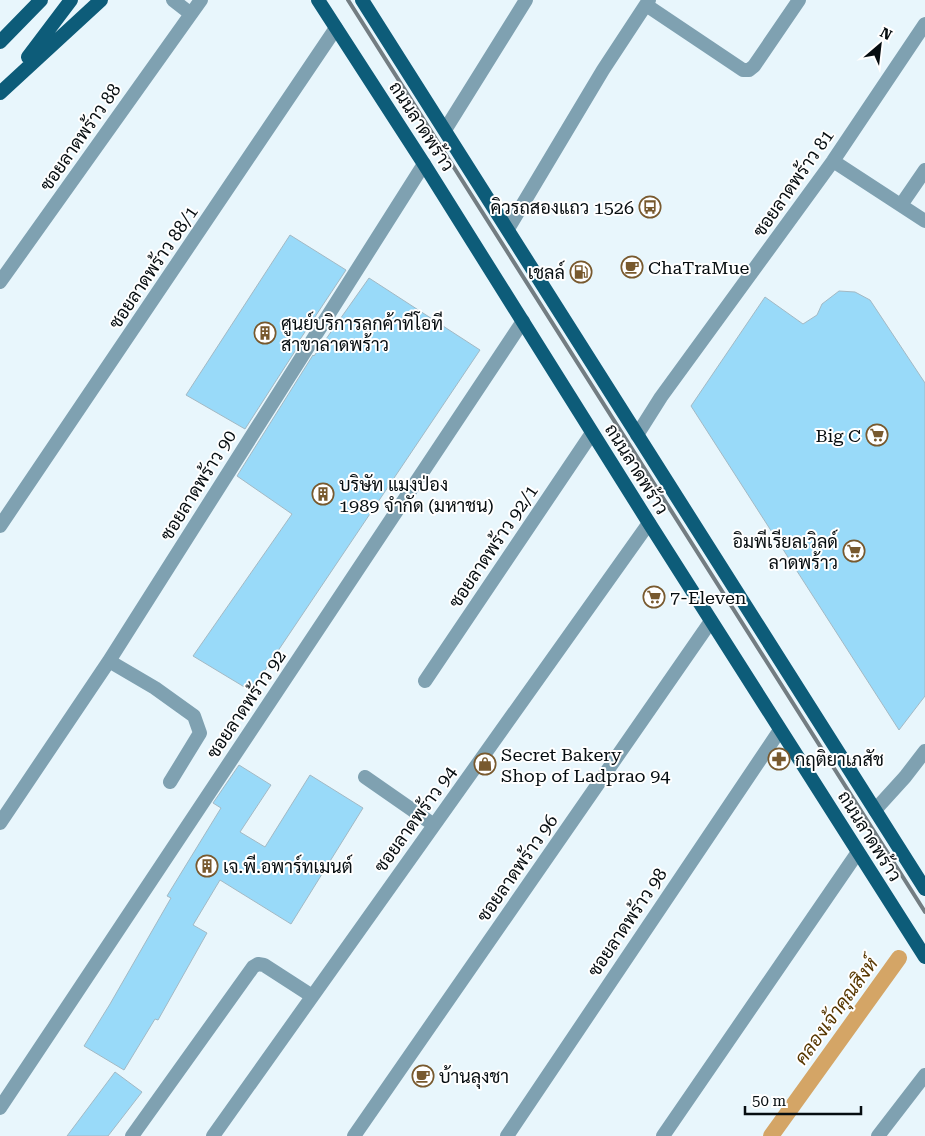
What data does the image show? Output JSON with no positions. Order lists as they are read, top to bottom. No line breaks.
{"streets":{"main road":["ถนนลาดพร้าว"],"street":["ซอยลาดพร้าว 88","ซอยลาดพร้าว 81","ซอยลาดพร้าว 88/1","ซอยลาดพร้าว 90","ซอยลาดพร้าว 92/1","ซอยลาดพร้าว 92","ซอยลาดพร้าว 94","ซอยลาดพร้าว 96","ซอยลาดพร้าว 98"]},"crossings":[["ถนนลาดพร้าว","ซอยลาดพร้าว 81"],["ถนนลาดพร้าว","ซอยลาดพร้าว 88/1"],["ถนนลาดพร้าว","ซอยลาดพร้าว 90"],["ถนนลาดพร้าว","ซอยลาดพร้าว 92/1"],["ถนนลาดพร้าว","ซอยลาดพร้าว 92"],["ถนนลาดพร้าว","ซอยลาดพร้าว 94"],["ถนนลาดพร้าว","ซอยลาดพร้าว 96"],["ถนนลาดพร้าว","ซอยลาดพร้าว 98"]],"water":["คลองเจ้าคุณสิงห์"],"places":{"bus stop":["คิวรถสองแถว 1526"],"cafe":["ChaTraMue","บ้านลุงชา"],"fuel station":["เชลล์"],"building":["ศูนย์บริการลูกค้าทีโอที สาขาลาดพร้าว","บริษัท แมงป่อง 1989 จำกัด (มหาชน)","เจ.พี.อพาร์ทเมนต์"],"supermarket":["Big C","อิมพีเรียลเวิลด์ ลาดพร้าว","7-Eleven"],"pharmacy":["กฤติยาเภสัช"],"shop":["Secret Bakery Shop of Ladprao 94"]},"scale_bar":"50 m","north":"top right"}
